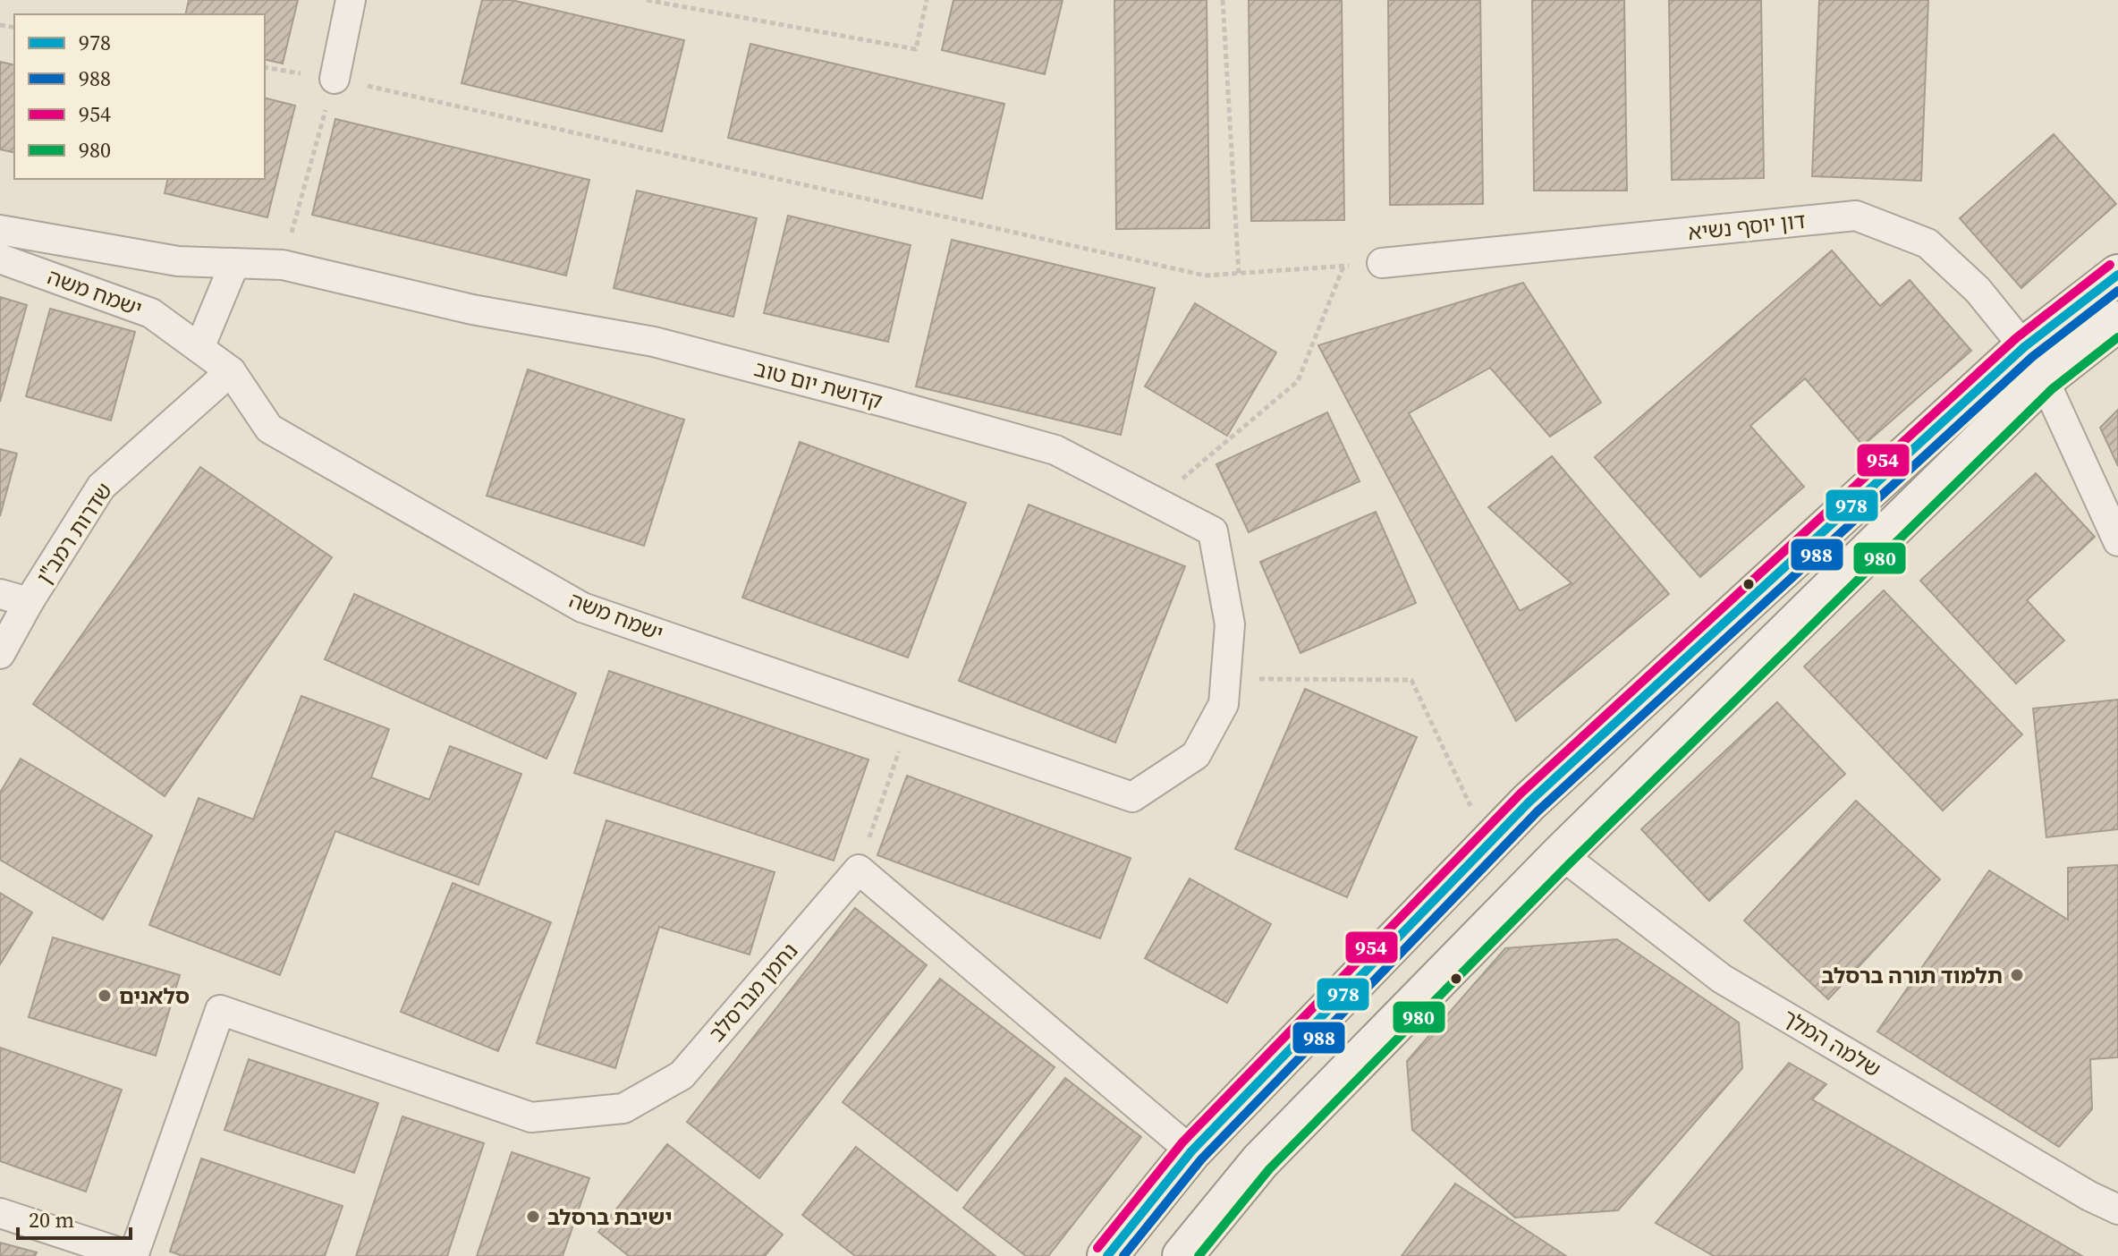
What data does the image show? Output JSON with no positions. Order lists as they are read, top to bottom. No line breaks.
{"streets":{"street":["דון יוסף נשיא","ישמח משה","קדושת יום טוב","שדרות רמב\"ן","נחמן מברסלב","שלמה המלך"]},"crossings":[["ישמח משה","קדושת יום טוב"],["ישמח משה","שדרות רמב\"ן"]],"places":["תלמוד תורה ברסלב","סלאנים","ישיבת ברסלב"],"lines":["transit line 954","transit line 978","transit line 988","transit line 980"],"legend":["978","988","954","980"],"scale_bar":"20 m"}
